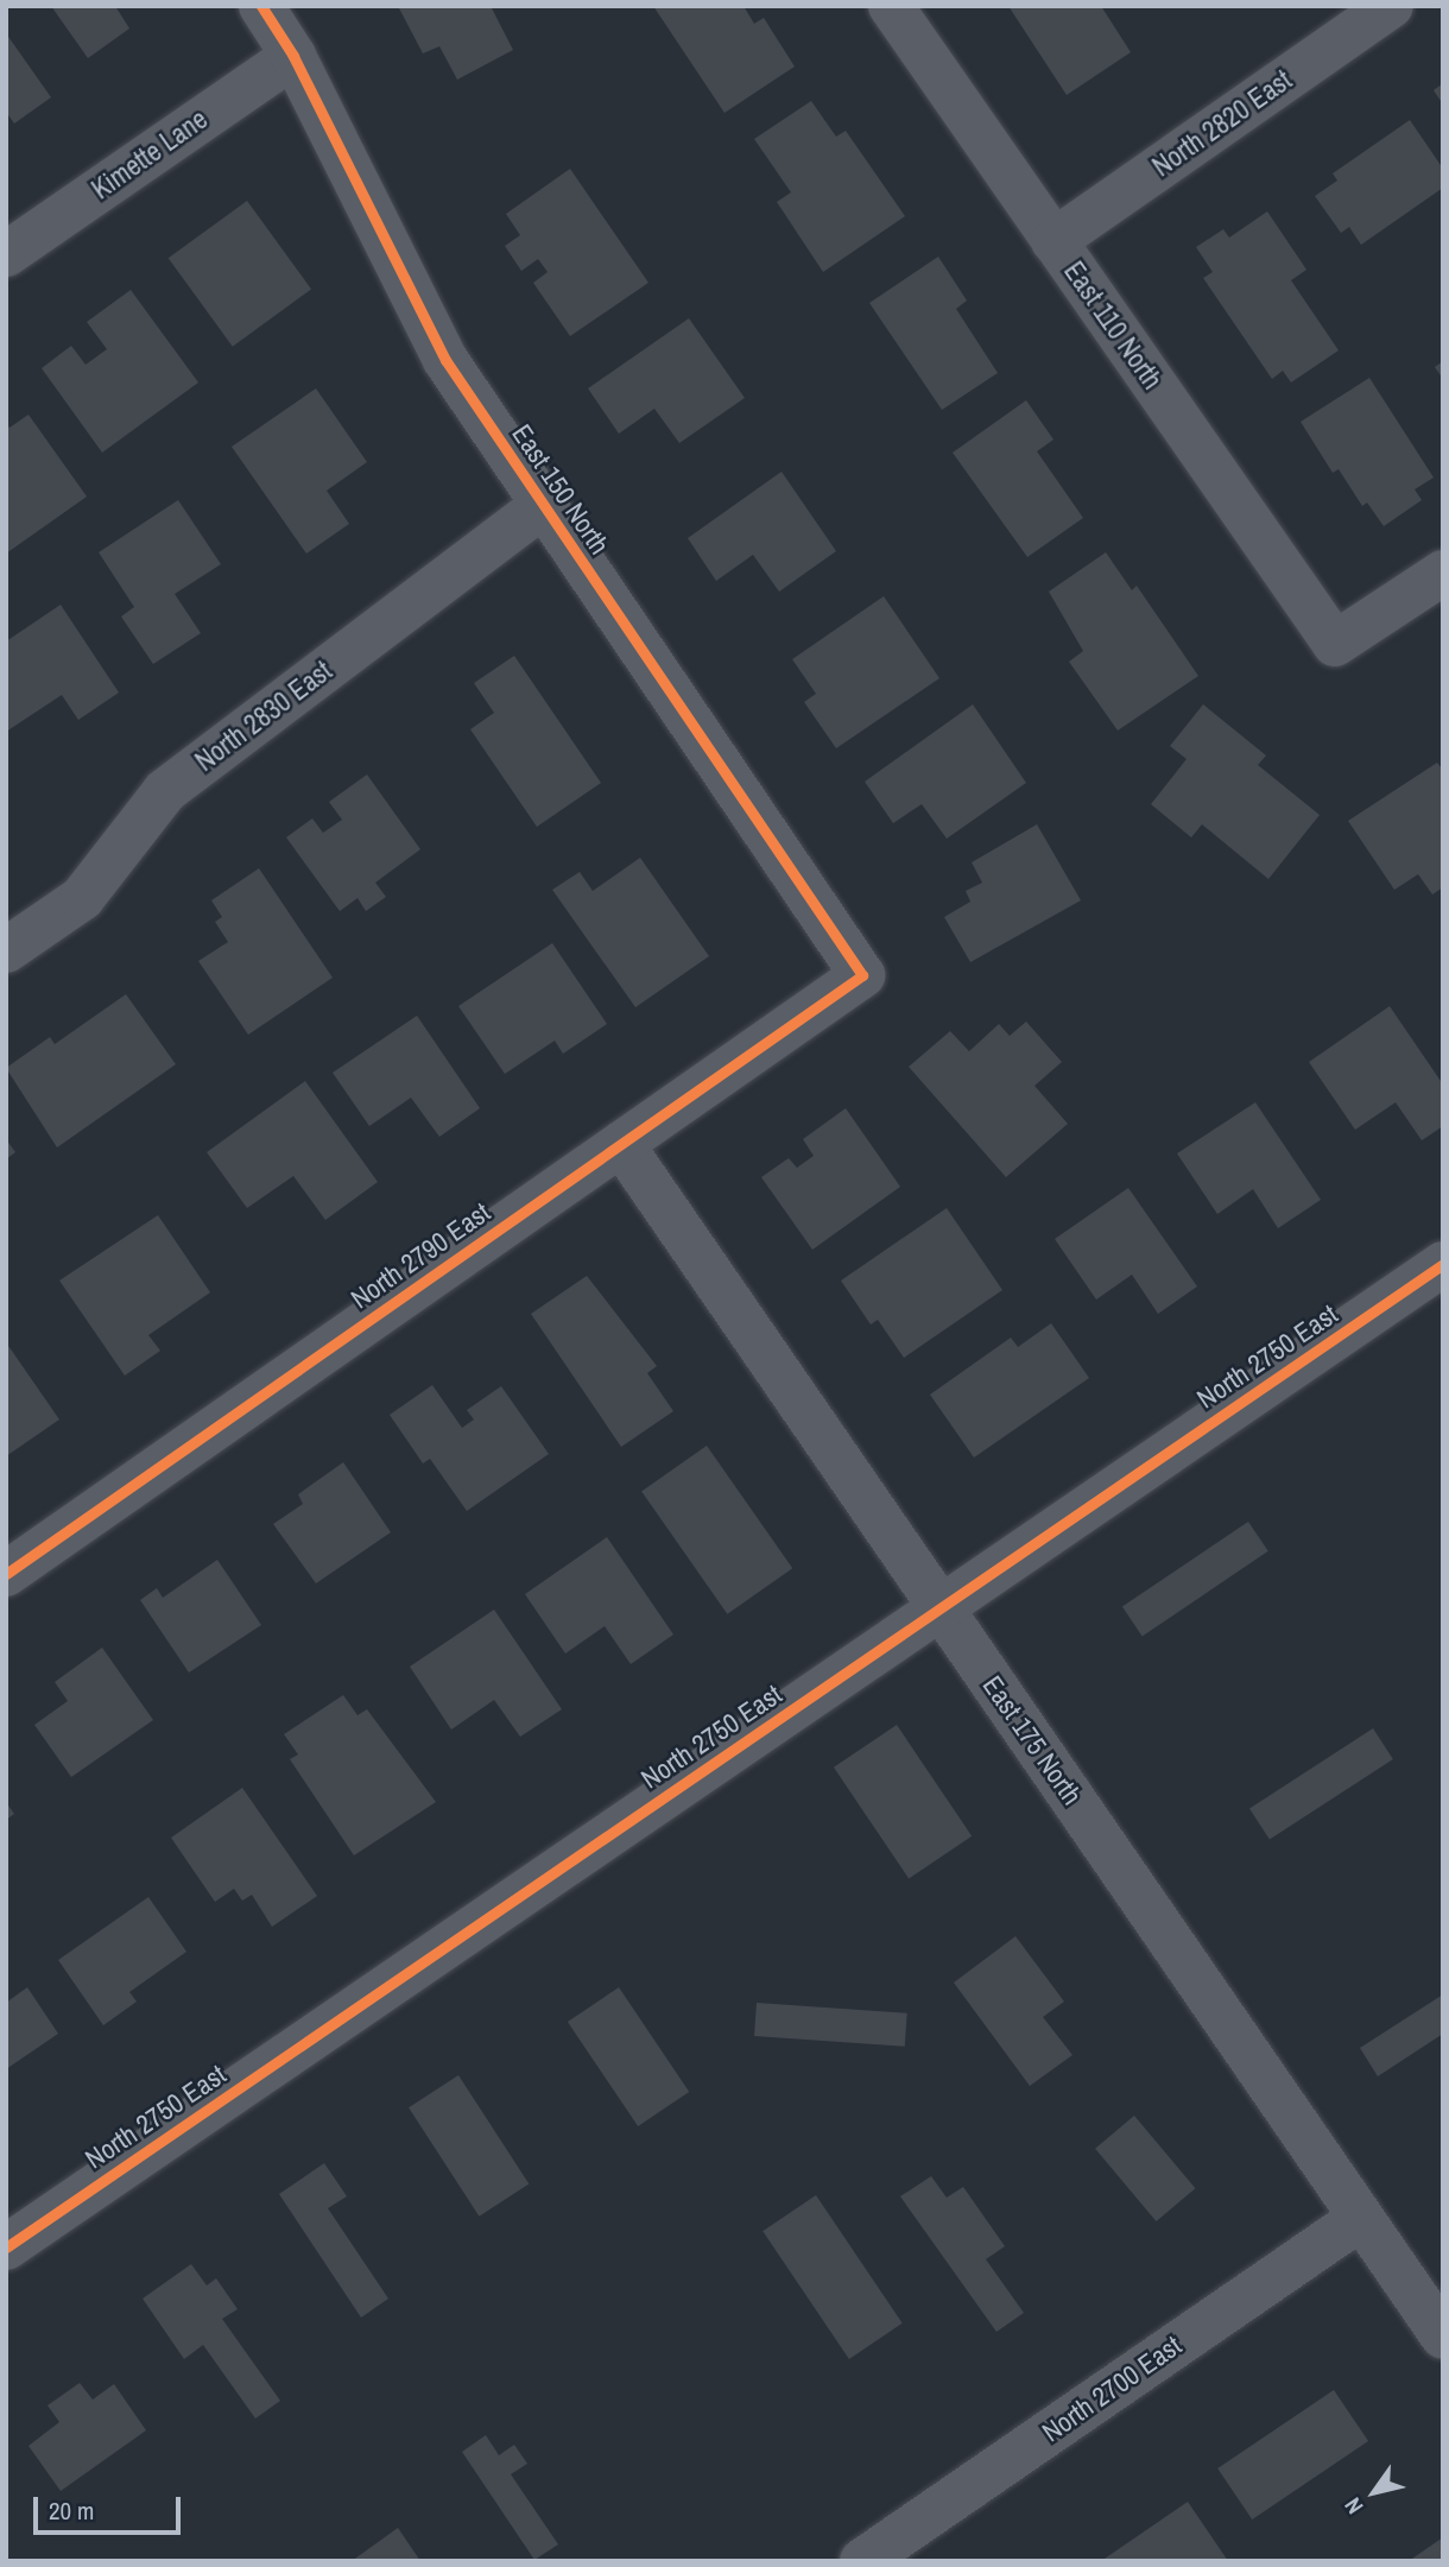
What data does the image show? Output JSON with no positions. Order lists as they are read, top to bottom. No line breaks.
{"streets":{"street":["North 2820 East","Kimette Lane","East 110 North","East 150 North","North 2830 East","North 2790 East","North 2750 East","East 175 North","North 2700 East"]},"crossings":[["North 2820 East","East 110 North"],["Kimette Lane","East 150 North"],["East 150 North","North 2830 East"],["East 150 North","North 2790 East"],["North 2790 East","East 175 North"],["North 2750 East","East 175 North"],["East 175 North","North 2700 East"]],"scale_bar":"20 m","north":"bottom left"}
